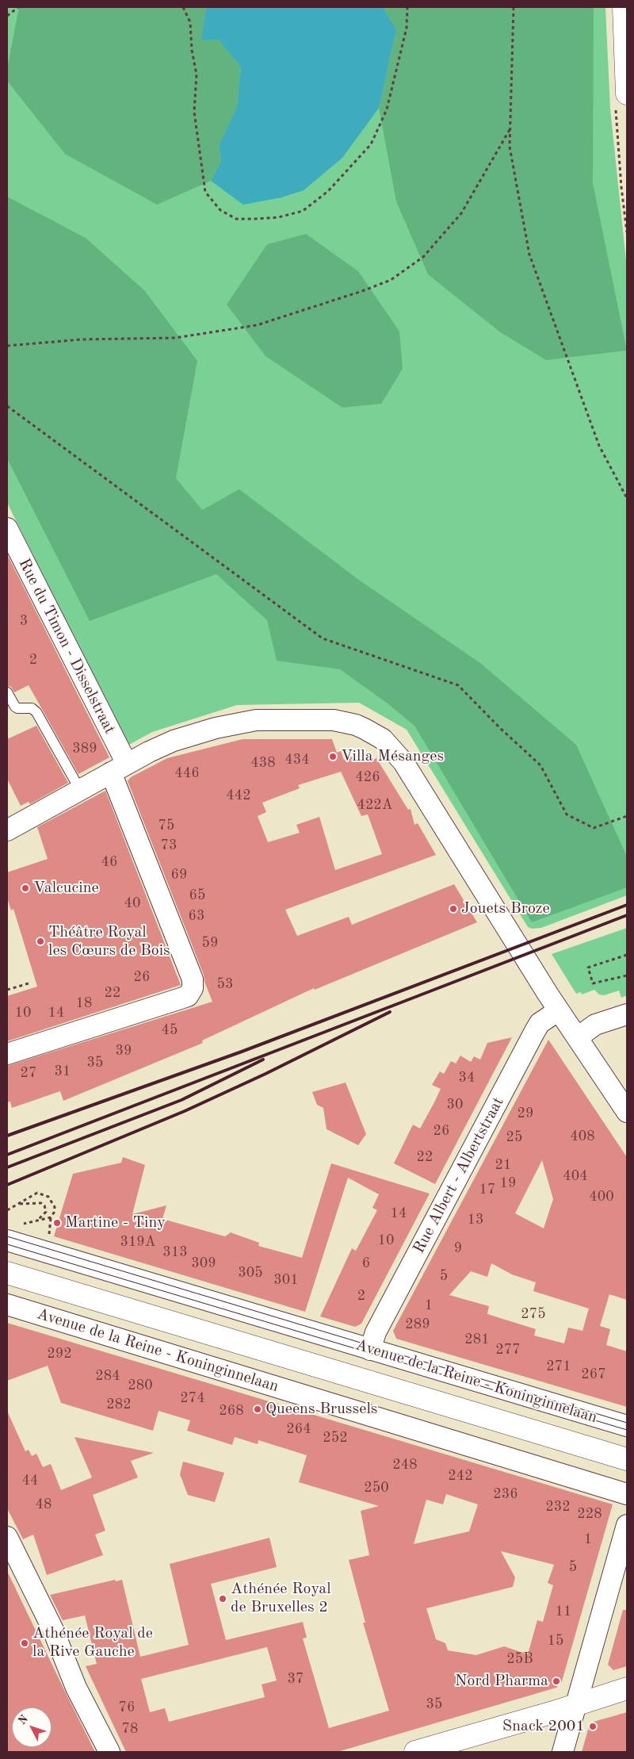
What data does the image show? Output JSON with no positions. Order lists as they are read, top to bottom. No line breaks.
{"streets":{"main road":["Avenue de la Reine - Koninginnelaan"],"street":["Rue du Timon - Disselstraat","Rue Albert - Albertstraat"]},"crossings":[["Rue Albert - Albertstraat","Avenue de la Reine - Koninginnelaan"]],"places":["Villa Mésanges","Valcucine","Jouets Broze","Théâtre Royal les Cœurs de Bois","Martine - Tiny","Queens Brussels","Athénée Royal de Bruxelles 2","Athénée Royal de la Rive Gauche","Nord Pharma","Snack 2001"],"house_numbers":["3","2","389","434","438","446","426","442","422A","75","73","46","69","65","40","63","59","26","53","22","18","10","14","45","39","35","31","27","34","30","29","26","408","25","22","21","404","19","17","400","14","13","10","319A","9","313","309","6","305","5","301","2","1","275","289","281","277","292","271","267","284","280","274","282","268","264","252","248","242","44","250","236","48","232","228","1","5","11","15","25B","37","35","76","78"],"north":"top left"}
